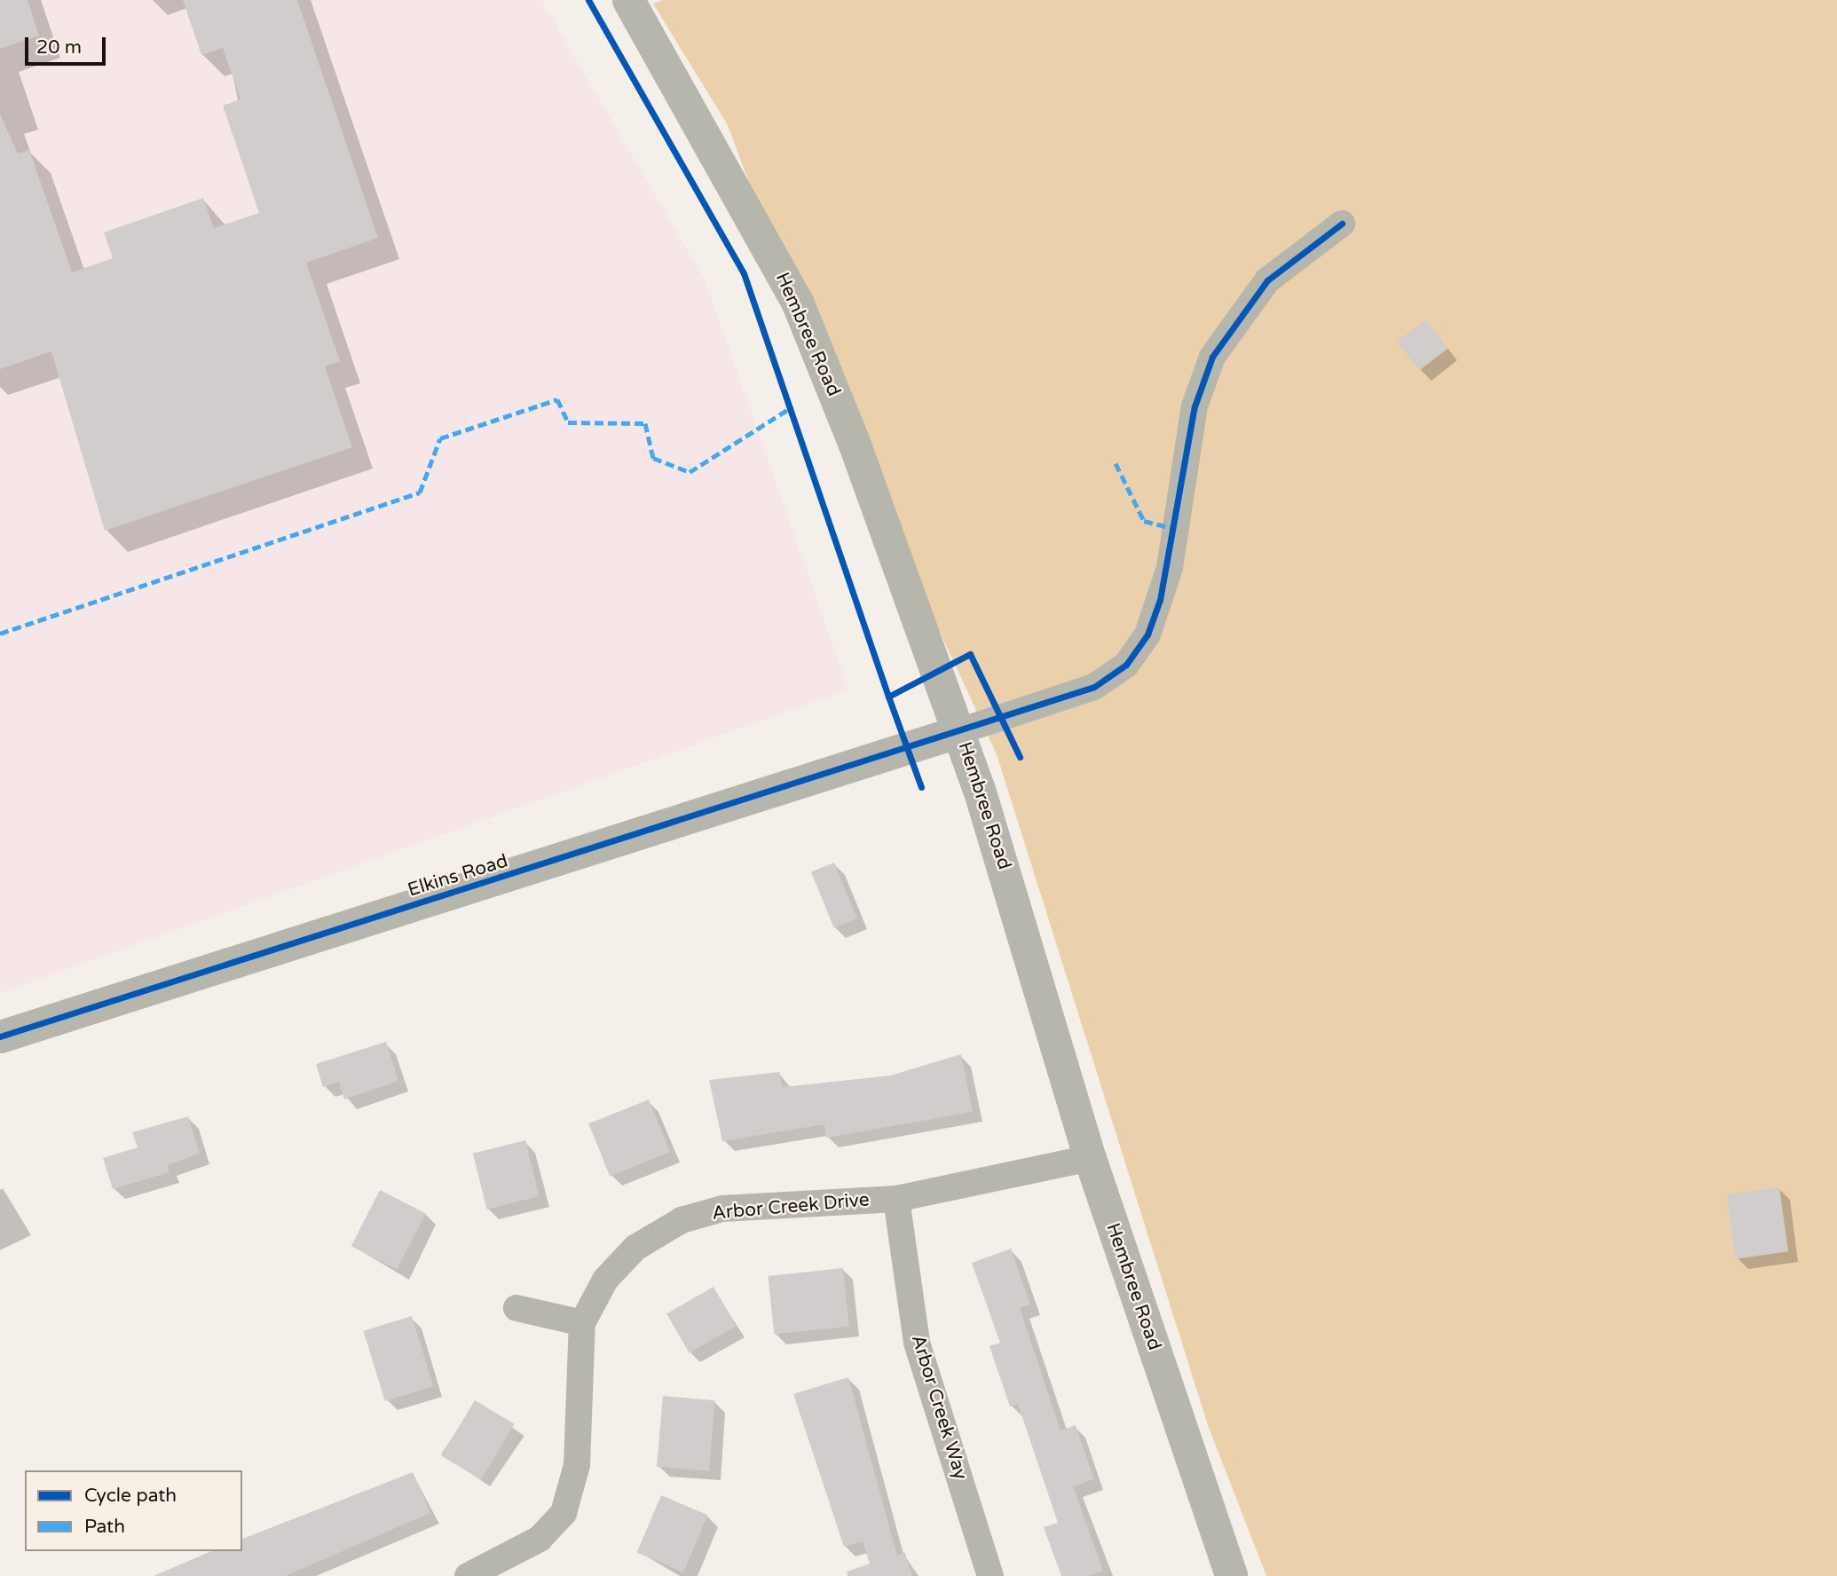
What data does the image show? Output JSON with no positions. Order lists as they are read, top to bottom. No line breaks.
{"streets":{"street":["Hembree Road","Elkins Road","Arbor Creek Drive","Arbor Creek Way"]},"crossings":[["Hembree Road","Elkins Road"],["Hembree Road","Arbor Creek Drive"],["Arbor Creek Drive","Arbor Creek Way"]],"legend":["Cycle path","Path"],"scale_bar":"20 m"}
